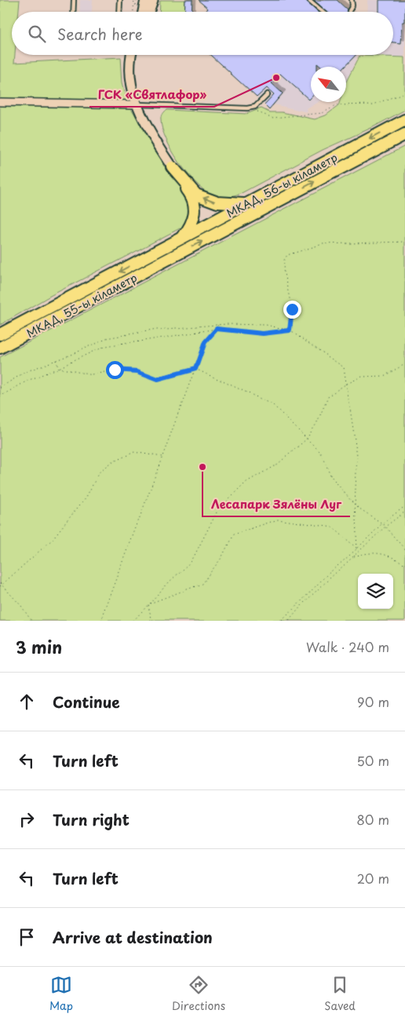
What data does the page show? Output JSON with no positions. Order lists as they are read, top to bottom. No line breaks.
{"streets":{"highway":["МКАД, 56-ы кіламетр","МКАД, 55-ы кіламетр"]},"crossings":[["МКАД, 56-ы кіламетр","МКАД, 55-ы кіламетр"]],"places":["ГСК «Святлафор»","Лесапарк Зялёны Луг"],"north":"top left","page":{"search":"Search here","heading":["3 min","Walk · 240 m"],"list":[["Continue","90 m"],["Turn left","50 m"],["Turn right","80 m"],["Turn left","20 m"],"Arrive at destination"],"nav":["Map","Directions","Saved"]}}
